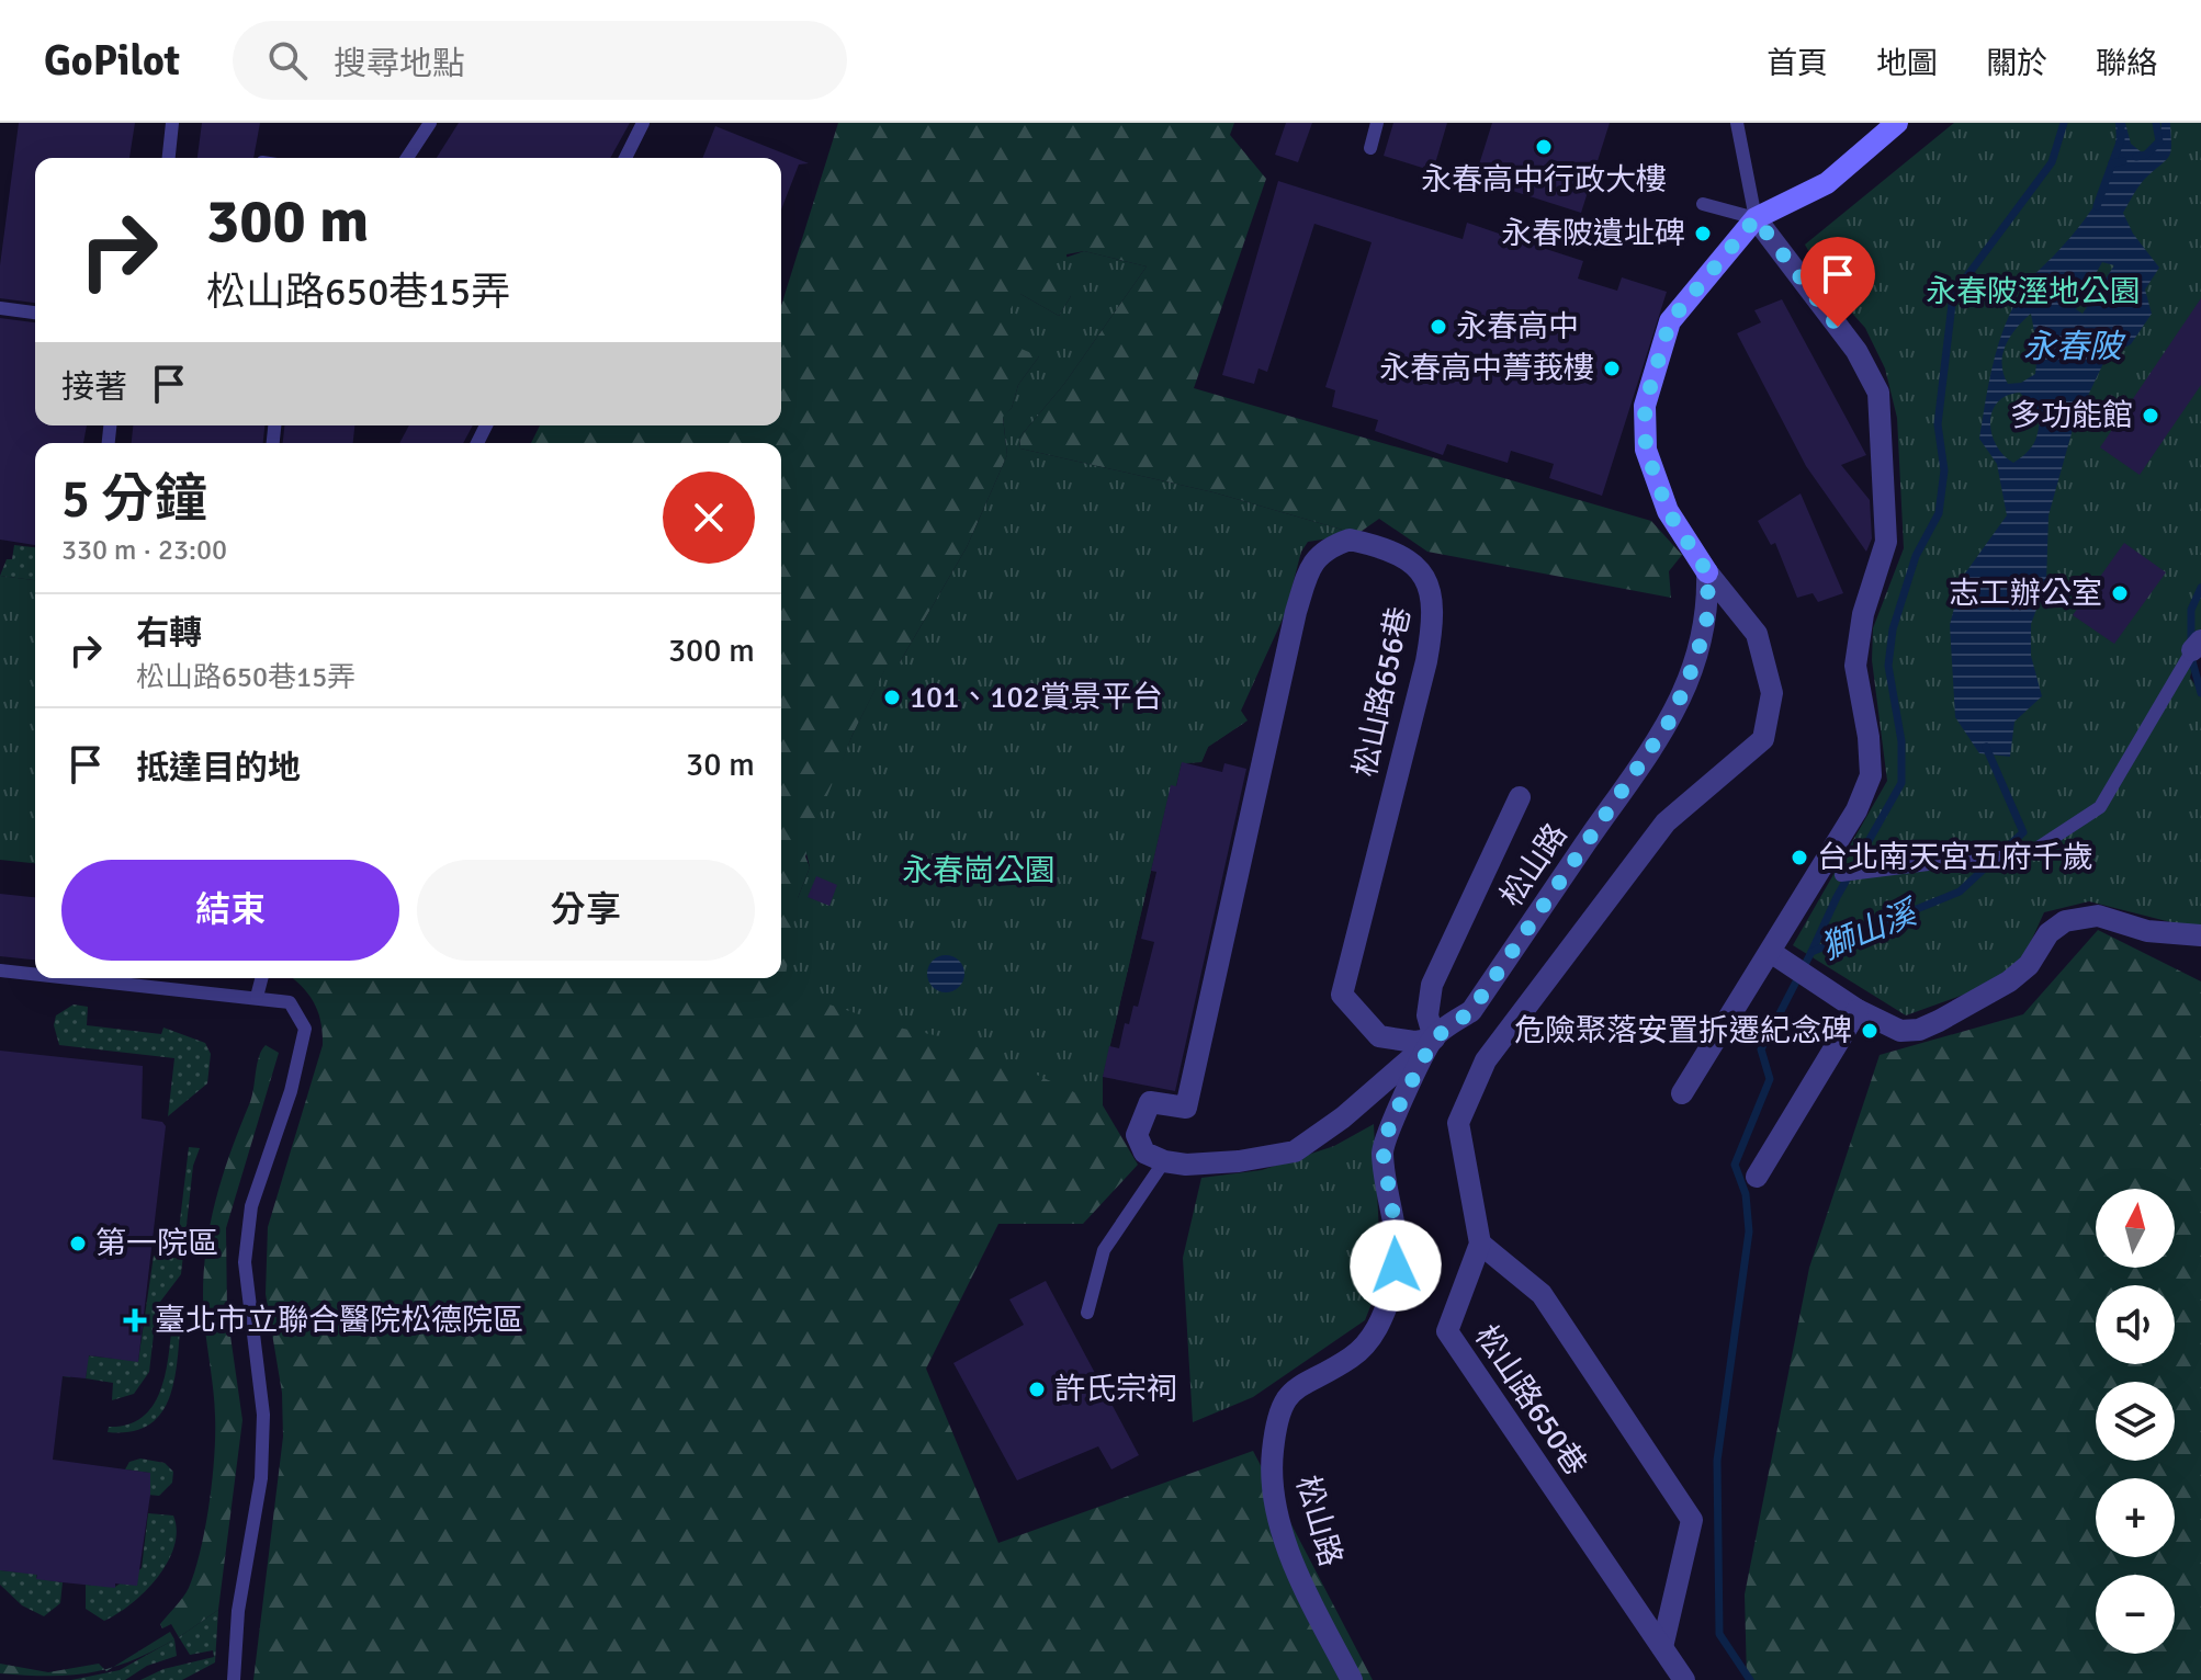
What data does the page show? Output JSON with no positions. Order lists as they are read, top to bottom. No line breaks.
{"streets":{"street":["松山路656巷","松山路","松山路650巷"]},"water":["永春陂","獅山溪"],"parks":["永春陂溼地公園","永春崗公園"],"places":{"other":["永春高中行政大樓","永春陂遺址碑","永春高中","永春高中菁莪樓","多功能館","志工辦公室","101、102賞景平台","台北南天宮五府千歲","危險聚落安置拆遷紀念碑","第一院區","許氏宗祠"],"health":["臺北市立聯合醫院松德院區"]},"north":"top","page":{"header":"GoPilot","search":"搜尋地點","nav":["首頁","地圖","關於","聯絡"],"turn":["300 m","松山路650巷15弄"],"then":"接著","heading":["5 分鐘","330 m · 23:00"],"list":[{"name":"右轉","note":"松山路650巷15弄","value":"300 m"},{"name":"抵達目的地","value":"30 m"}],"buttons":["結束","分享"],"map_buttons":["+","−"]}}
